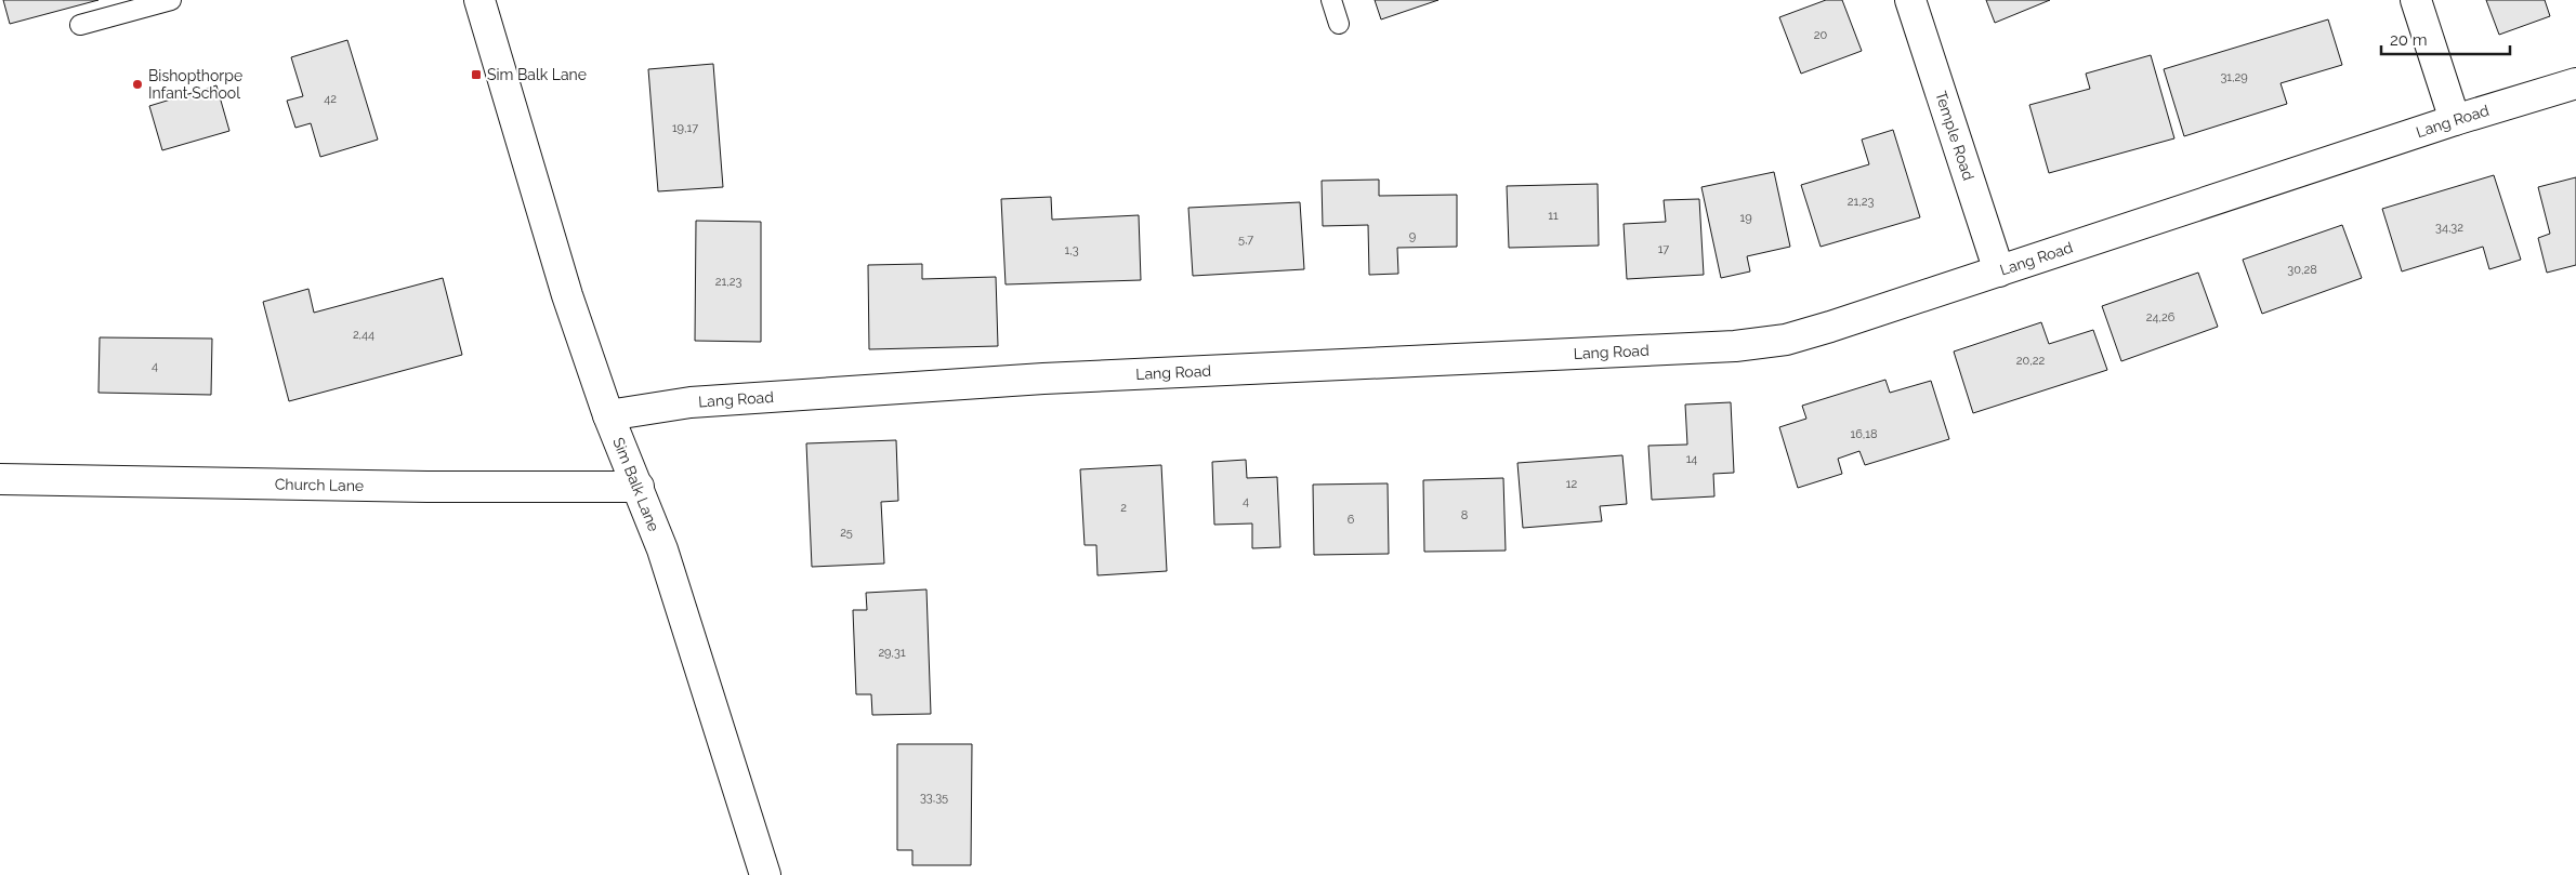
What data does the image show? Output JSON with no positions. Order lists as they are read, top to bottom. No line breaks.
{"streets":{"street":["Lang Road","Temple Road","Church Lane","Sim Balk Lane"]},"crossings":[["Lang Road","Temple Road"],["Lang Road","Sim Balk Lane"],["Church Lane","Sim Balk Lane"]],"places":{"transit":["Sim Balk Lane"],"other":["Bishopthorpe Infant School"]},"house_numbers":["20","31,29","42","19,17","21,23","11","19","34,32","9","5,7","17","1,3","30,28","21,23","24,26","2,44","20,22","4","16,18","14","12","4","2","8","6","25","29,31","33,35"],"scale_bar":"20 m"}
